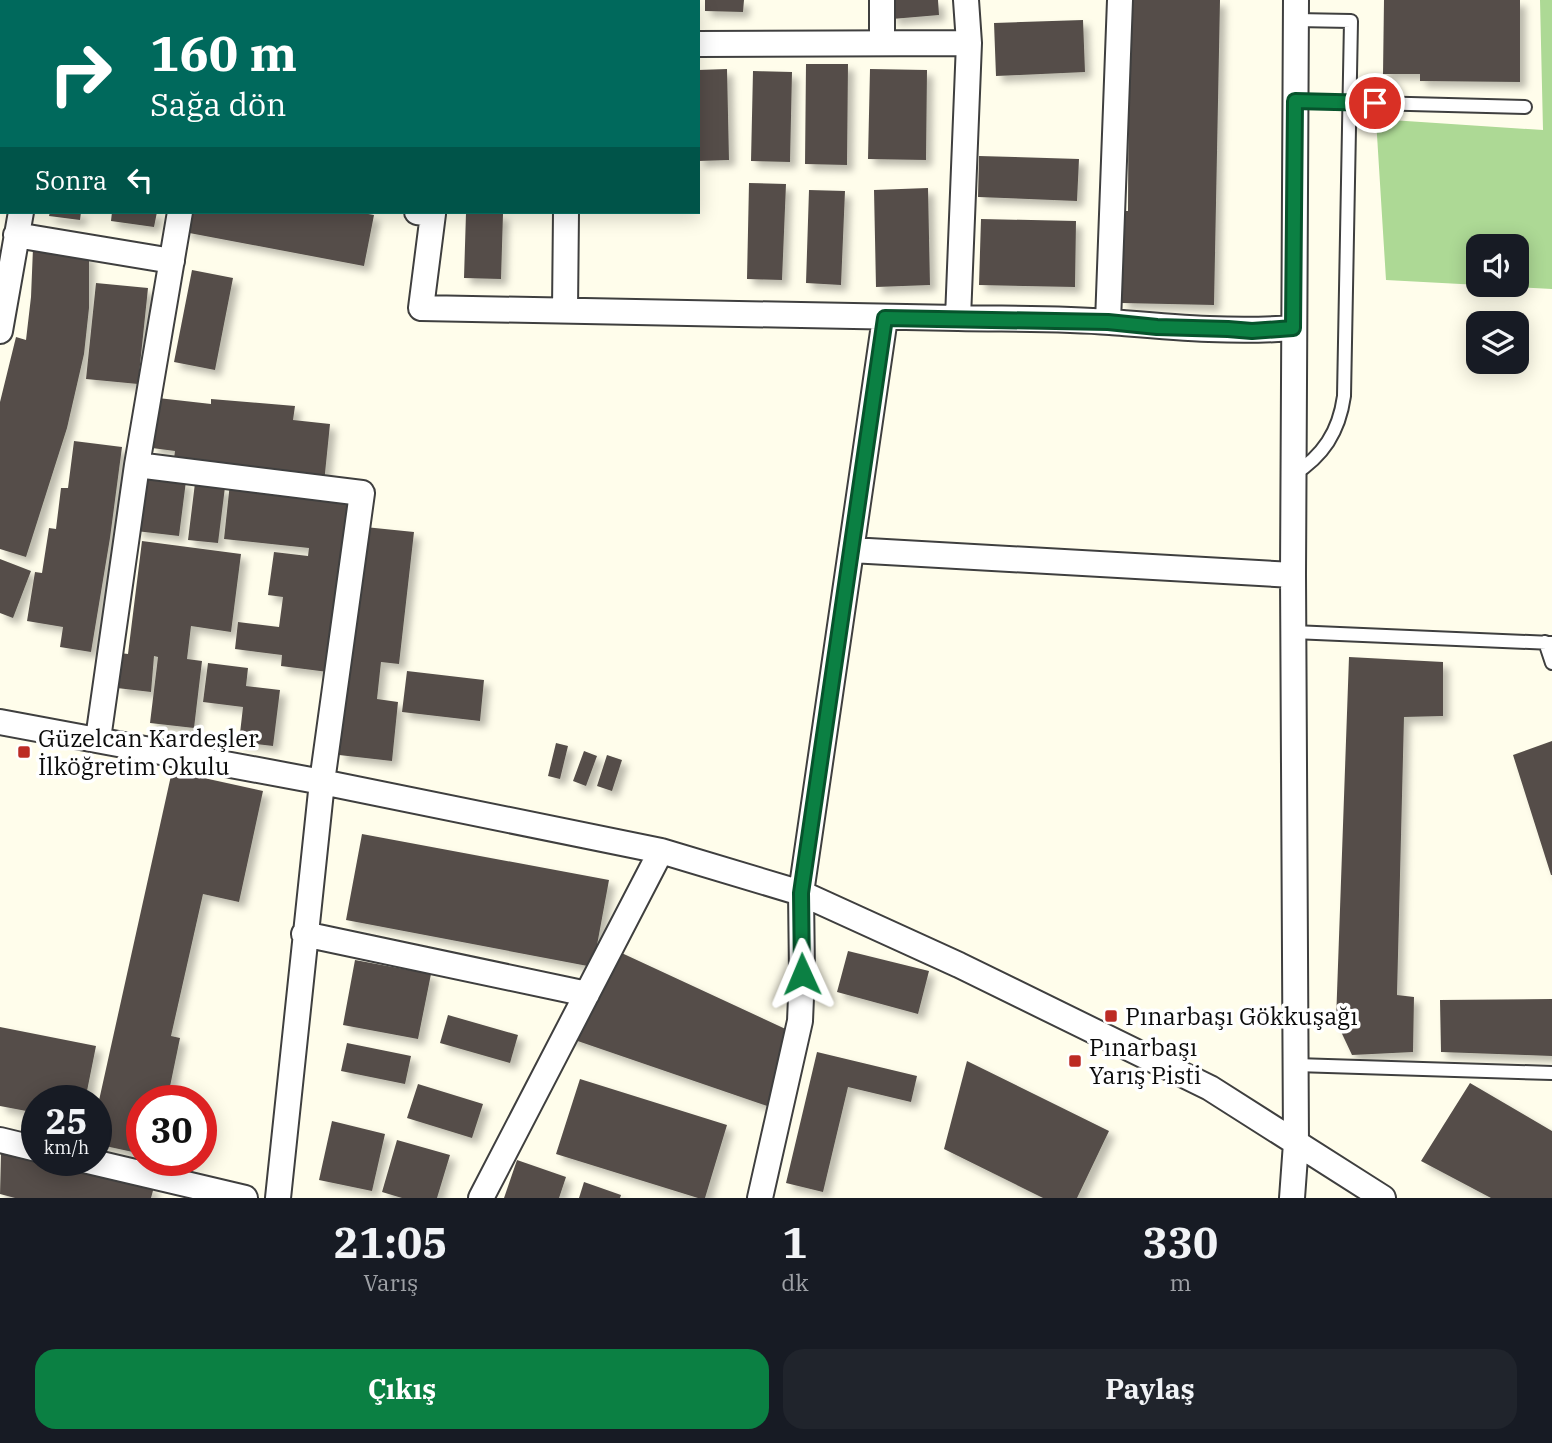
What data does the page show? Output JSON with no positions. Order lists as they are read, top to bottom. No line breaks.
{"places":{"transit":["Güzelcan Kardeşler İlköğretim Okulu","Pınarbaşı Gökkuşağı","Pınarbaşı Yarış Pisti"]},"page":{"turn":["160 m","Sağa dön"],"then":"Sonra","speed":"25 km/h","limit":"30","eta":["21:05","Varış","1","dk","330","m"],"buttons":["Çıkış","Paylaş"]}}
